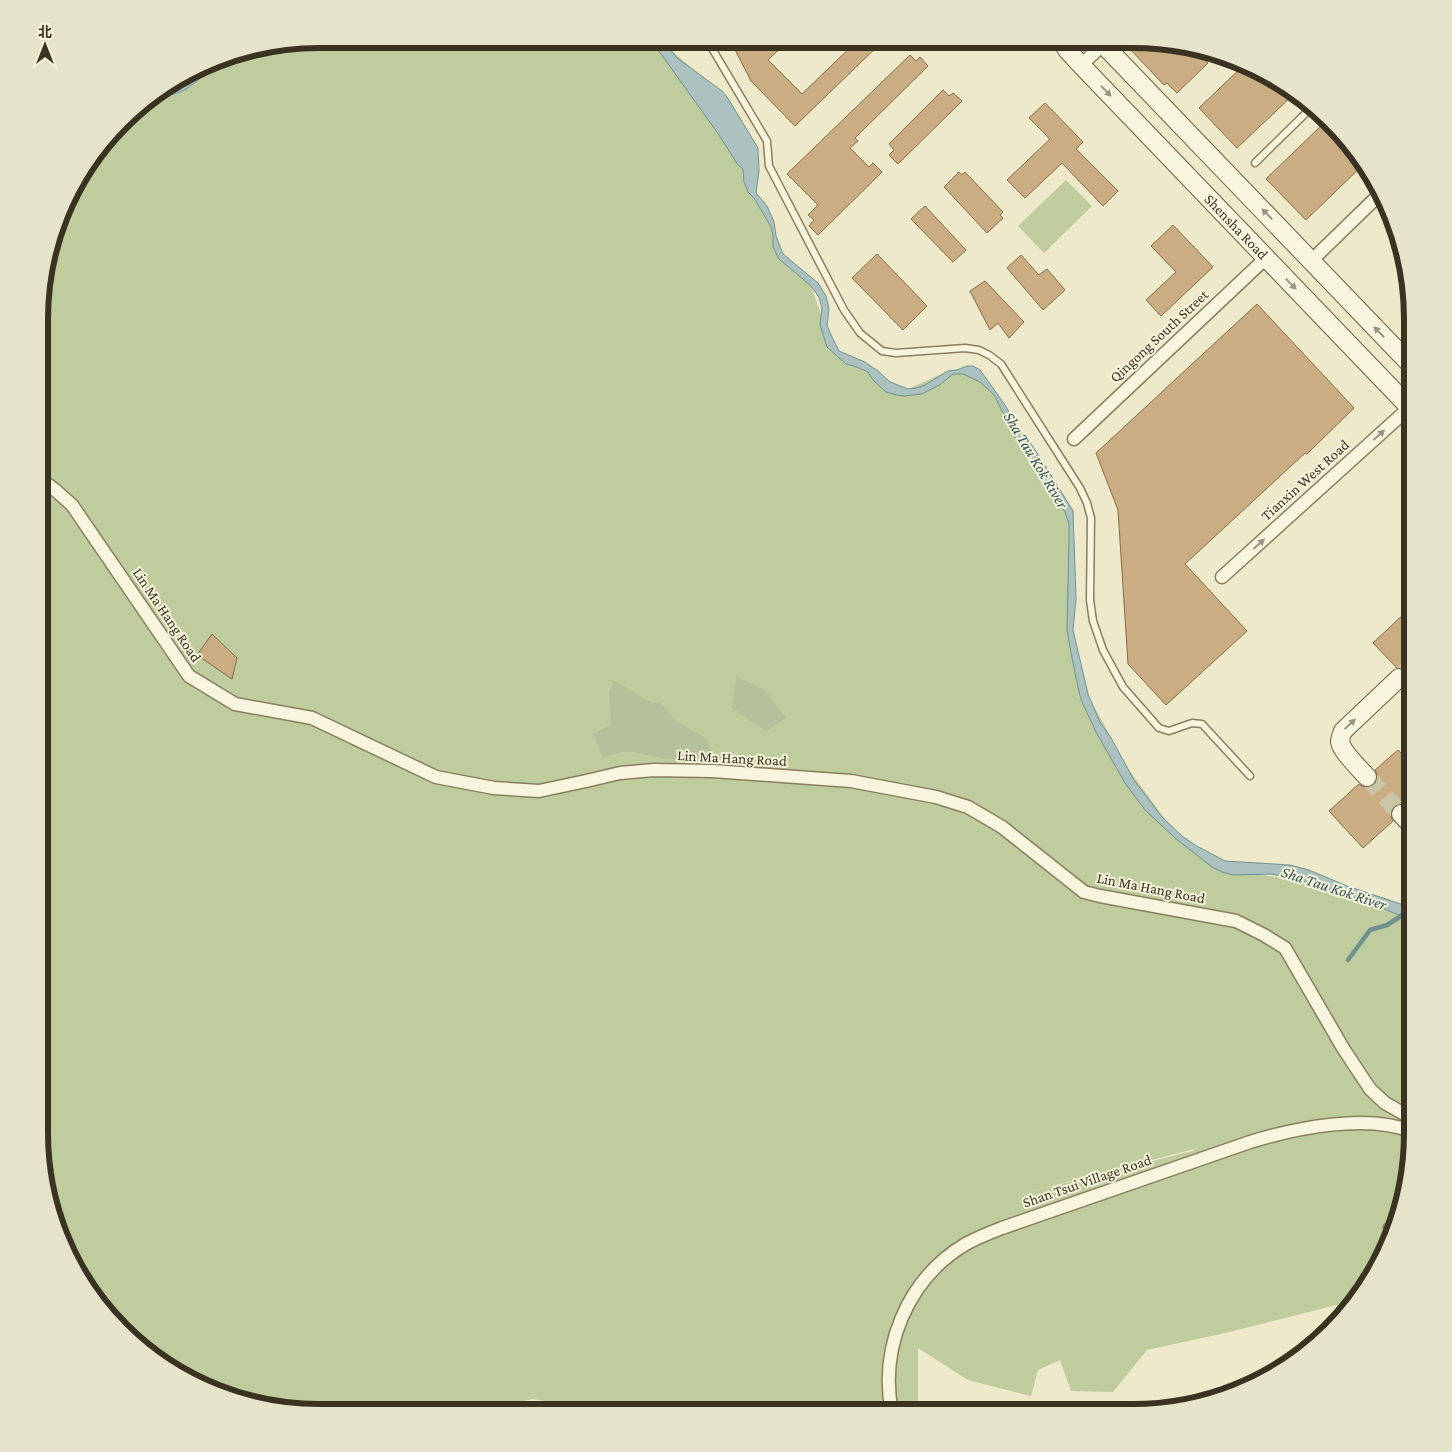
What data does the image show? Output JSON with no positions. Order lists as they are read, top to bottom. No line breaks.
{"streets":{"main road":["Shensha Road"],"street":["Qingong South Street","Tianxin West Road","Lin Ma Hang Road","Shan Tsui Village Road"]},"crossings":[["Shensha Road","Qingong South Street"]],"one_way":["Tianxin West Road"],"water":["Sha Tau Kok River"],"north":"top"}
